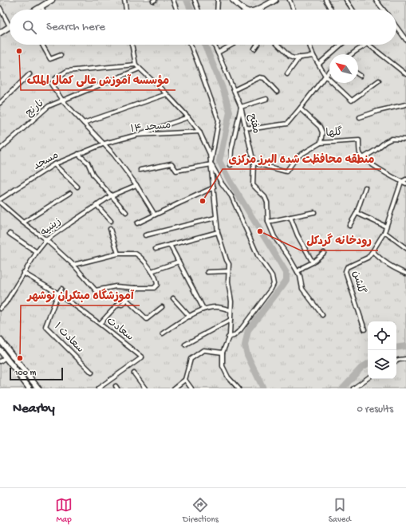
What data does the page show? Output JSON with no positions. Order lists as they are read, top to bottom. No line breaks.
{"streets":{"street":["نارنج","مفتح","مسجد ۱۴","گلها","مسجد","زینبیه","گلشن","سعادت","سعادت ۱"]},"crossings":[["مفتح","گلها"],["مسجد ۱۴","مسجد"],["زینبیه","سعادت"],["سعادت","سعادت ۱"]],"places":["مؤسسه آموزش عالی کمال الملک","منطقه محافظت شده البرز مرکزی","رودخانه گردکل","آموزشگاه مبتکران نوشهر"],"scale_bar":"100 m","north":"top left","page":{"search":"Search here","scale":"100 m","heading":["Nearby","0 results"],"nav":["Map","Directions","Saved"]}}
